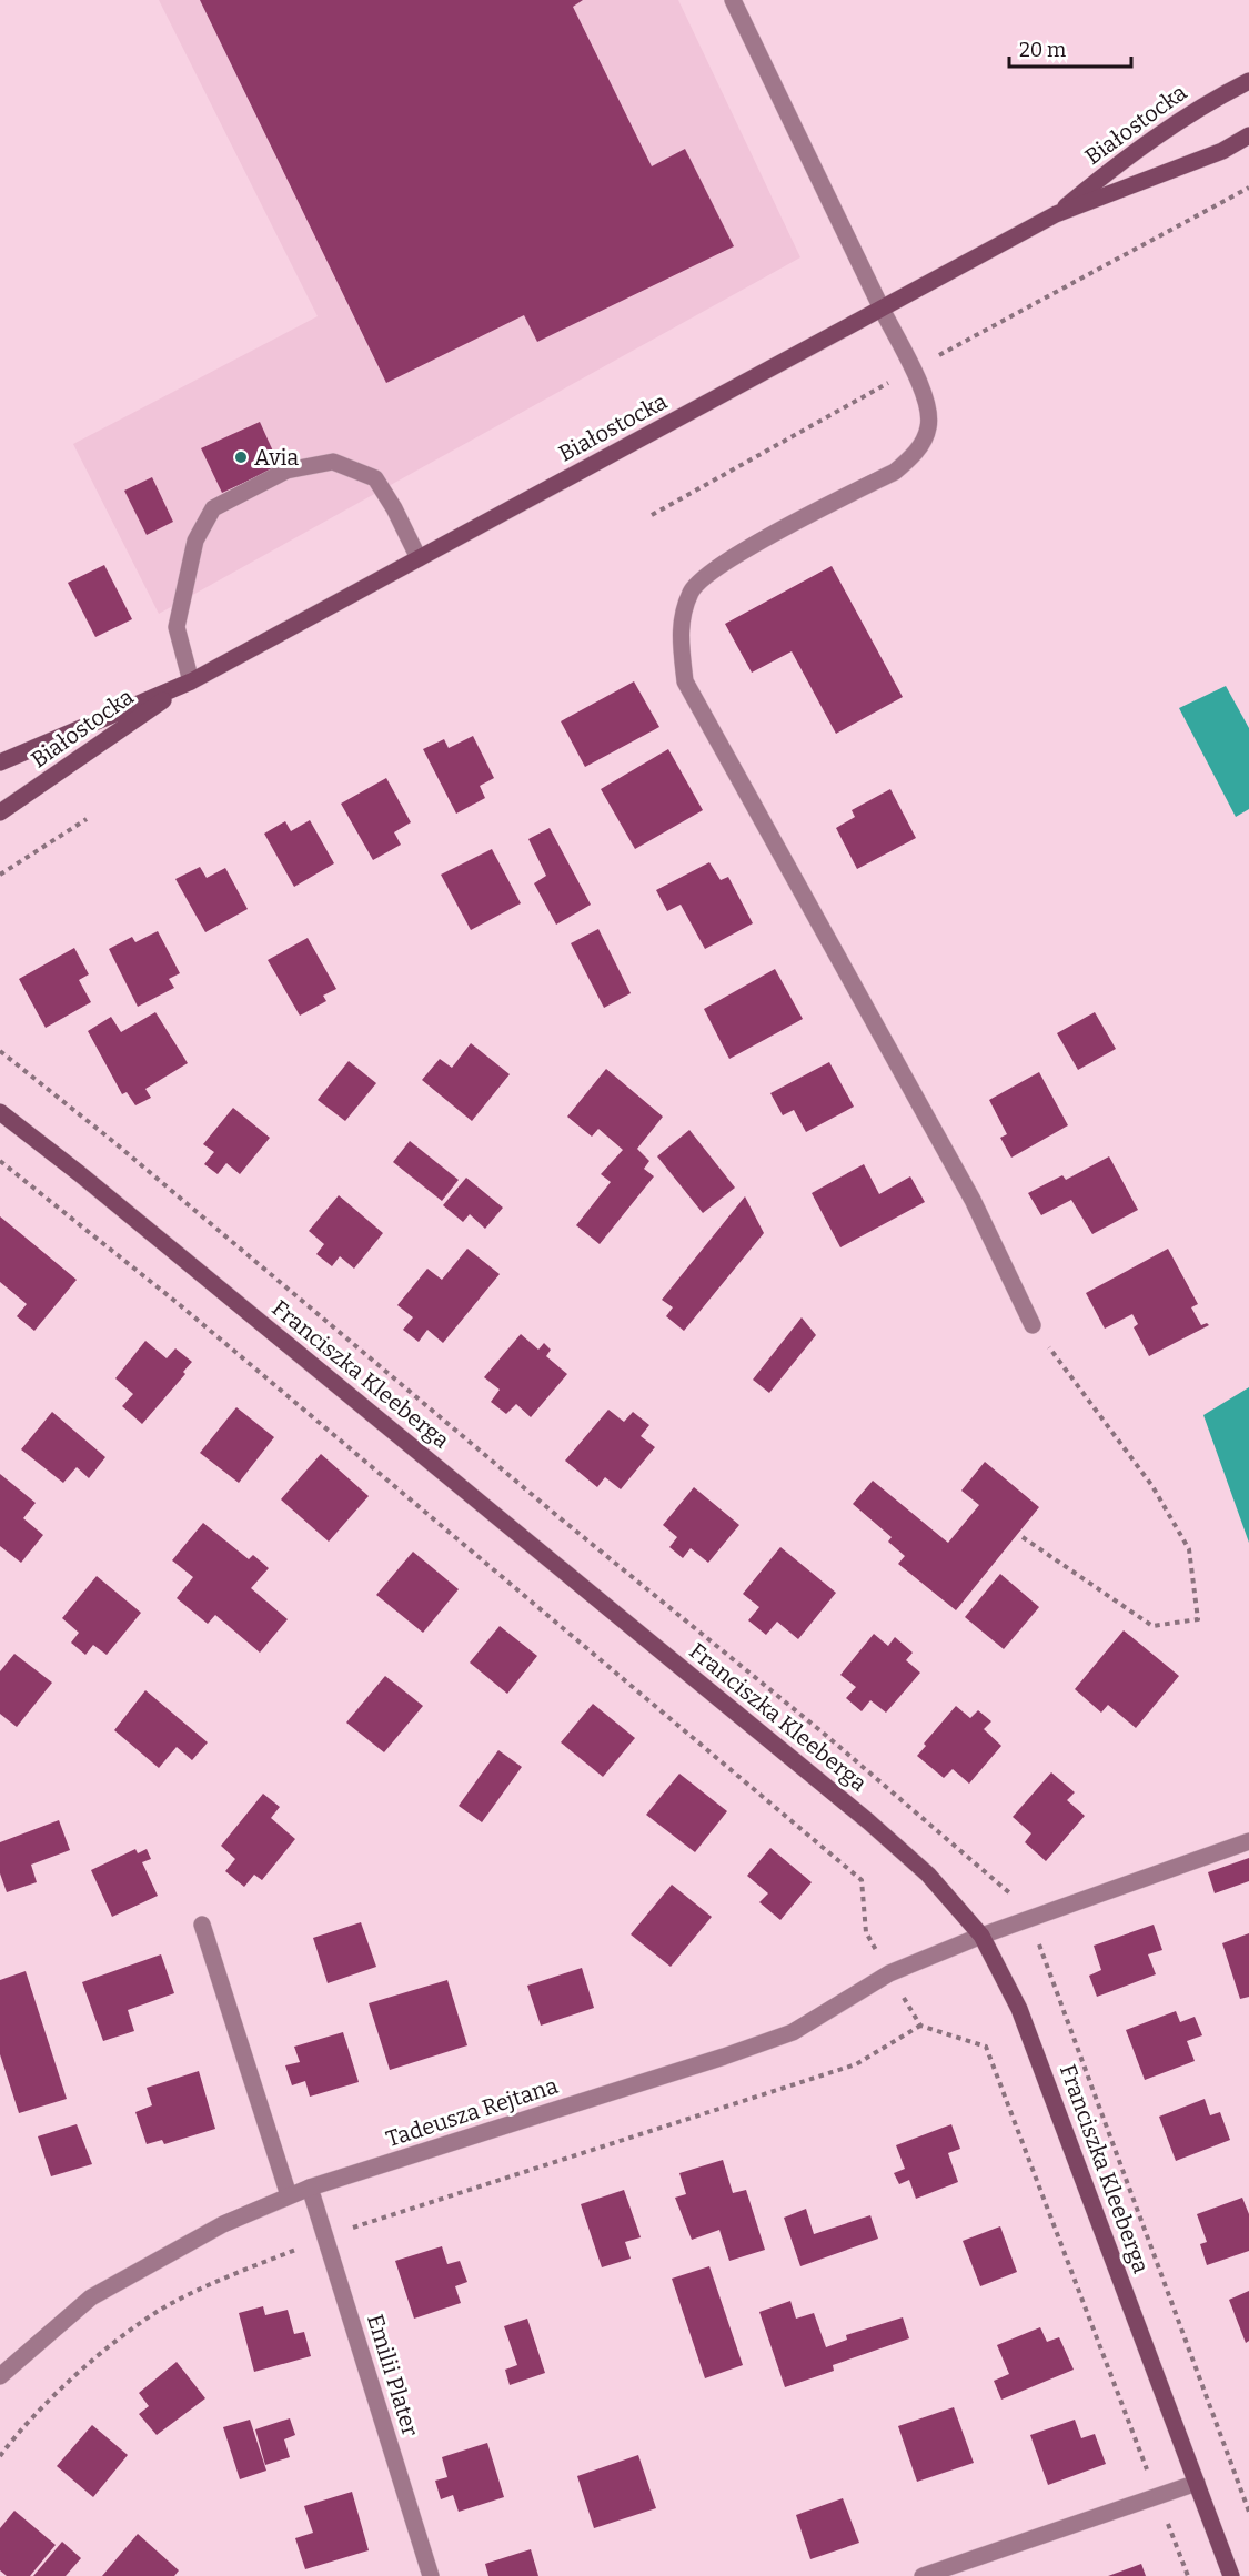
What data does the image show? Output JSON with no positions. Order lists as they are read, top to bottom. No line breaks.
{"streets":{"street":["Białostocka","Franciszka Kleeberga","Tadeusza Rejtana","Emilii Plater"]},"crossings":[["Franciszka Kleeberga","Tadeusza Rejtana"],["Tadeusza Rejtana","Emilii Plater"]],"places":["Avia"],"scale_bar":"20 m"}
